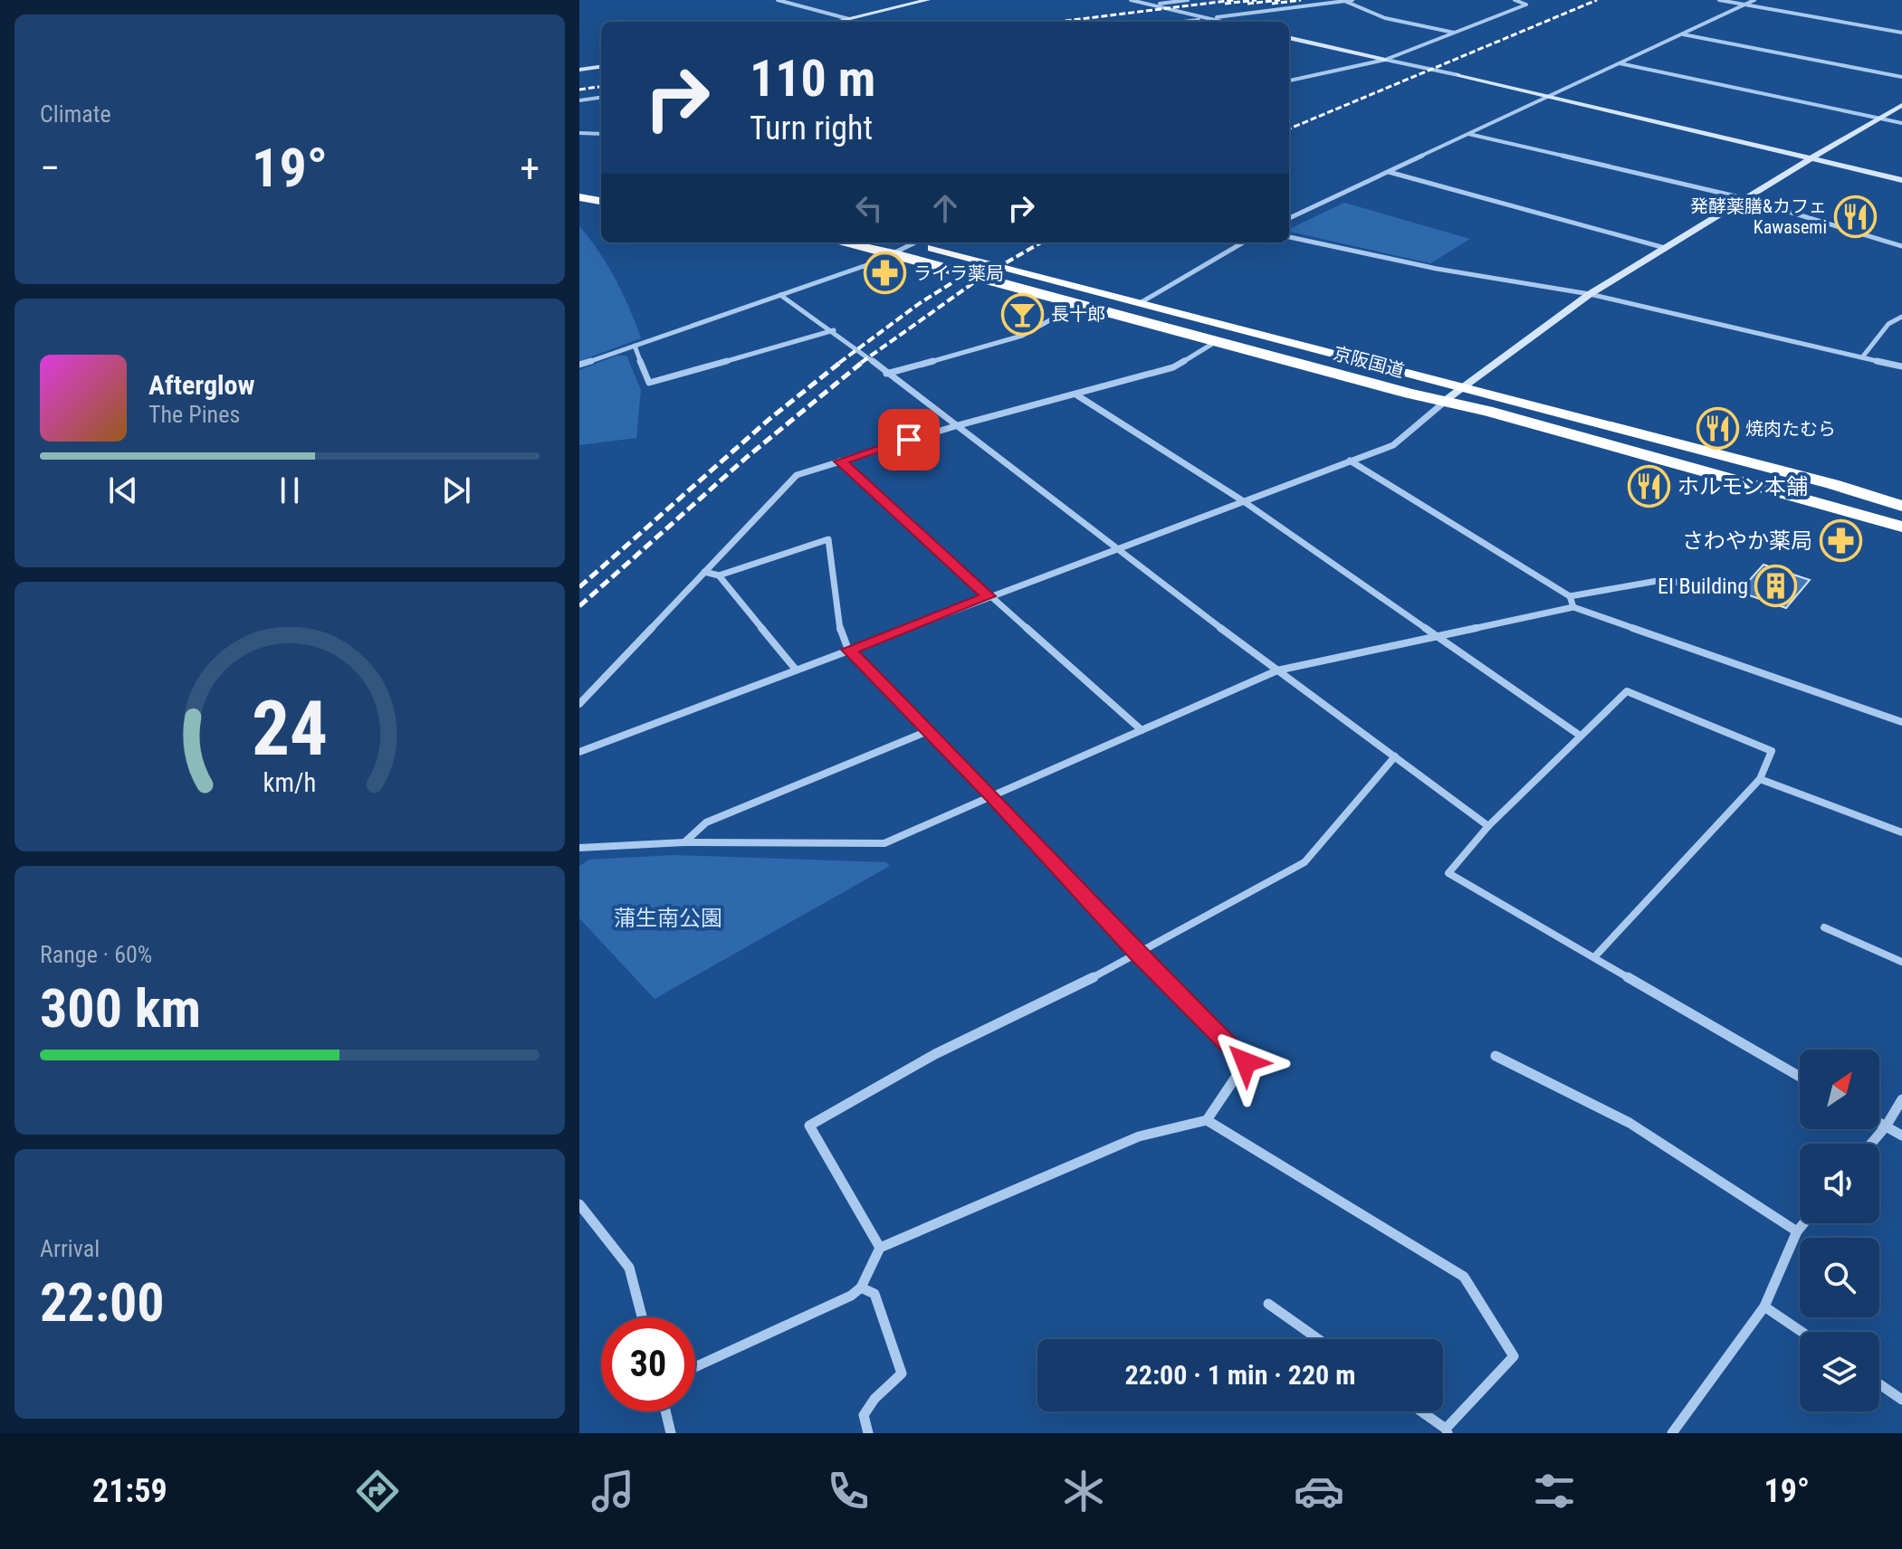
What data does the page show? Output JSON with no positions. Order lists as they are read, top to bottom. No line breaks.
{"streets":{"highway":["京阪国道"]},"parks":["蒲生南公園"],"places":{"restaurant":["発酵薬膳&カフェ Kawasemi","焼肉たむら","ホルモン本舗"],"pharmacy":["ライラ薬局","さわやか薬局"],"bar":["長十郎"],"building":["EI Building"]},"north":"top right","page":{"tile":["Climate",["Range · 60%","300 km"],["Arrival","22:00"]],"turn":["110 m","Turn right"],"heat":["−","19°","+"],"song":["Afterglow","The Pines"],"limit":"30","trip":"22:00 · 1 min · 220 m","tabs":["21:59","19°"],"gauge":["24","km/h"]}}
